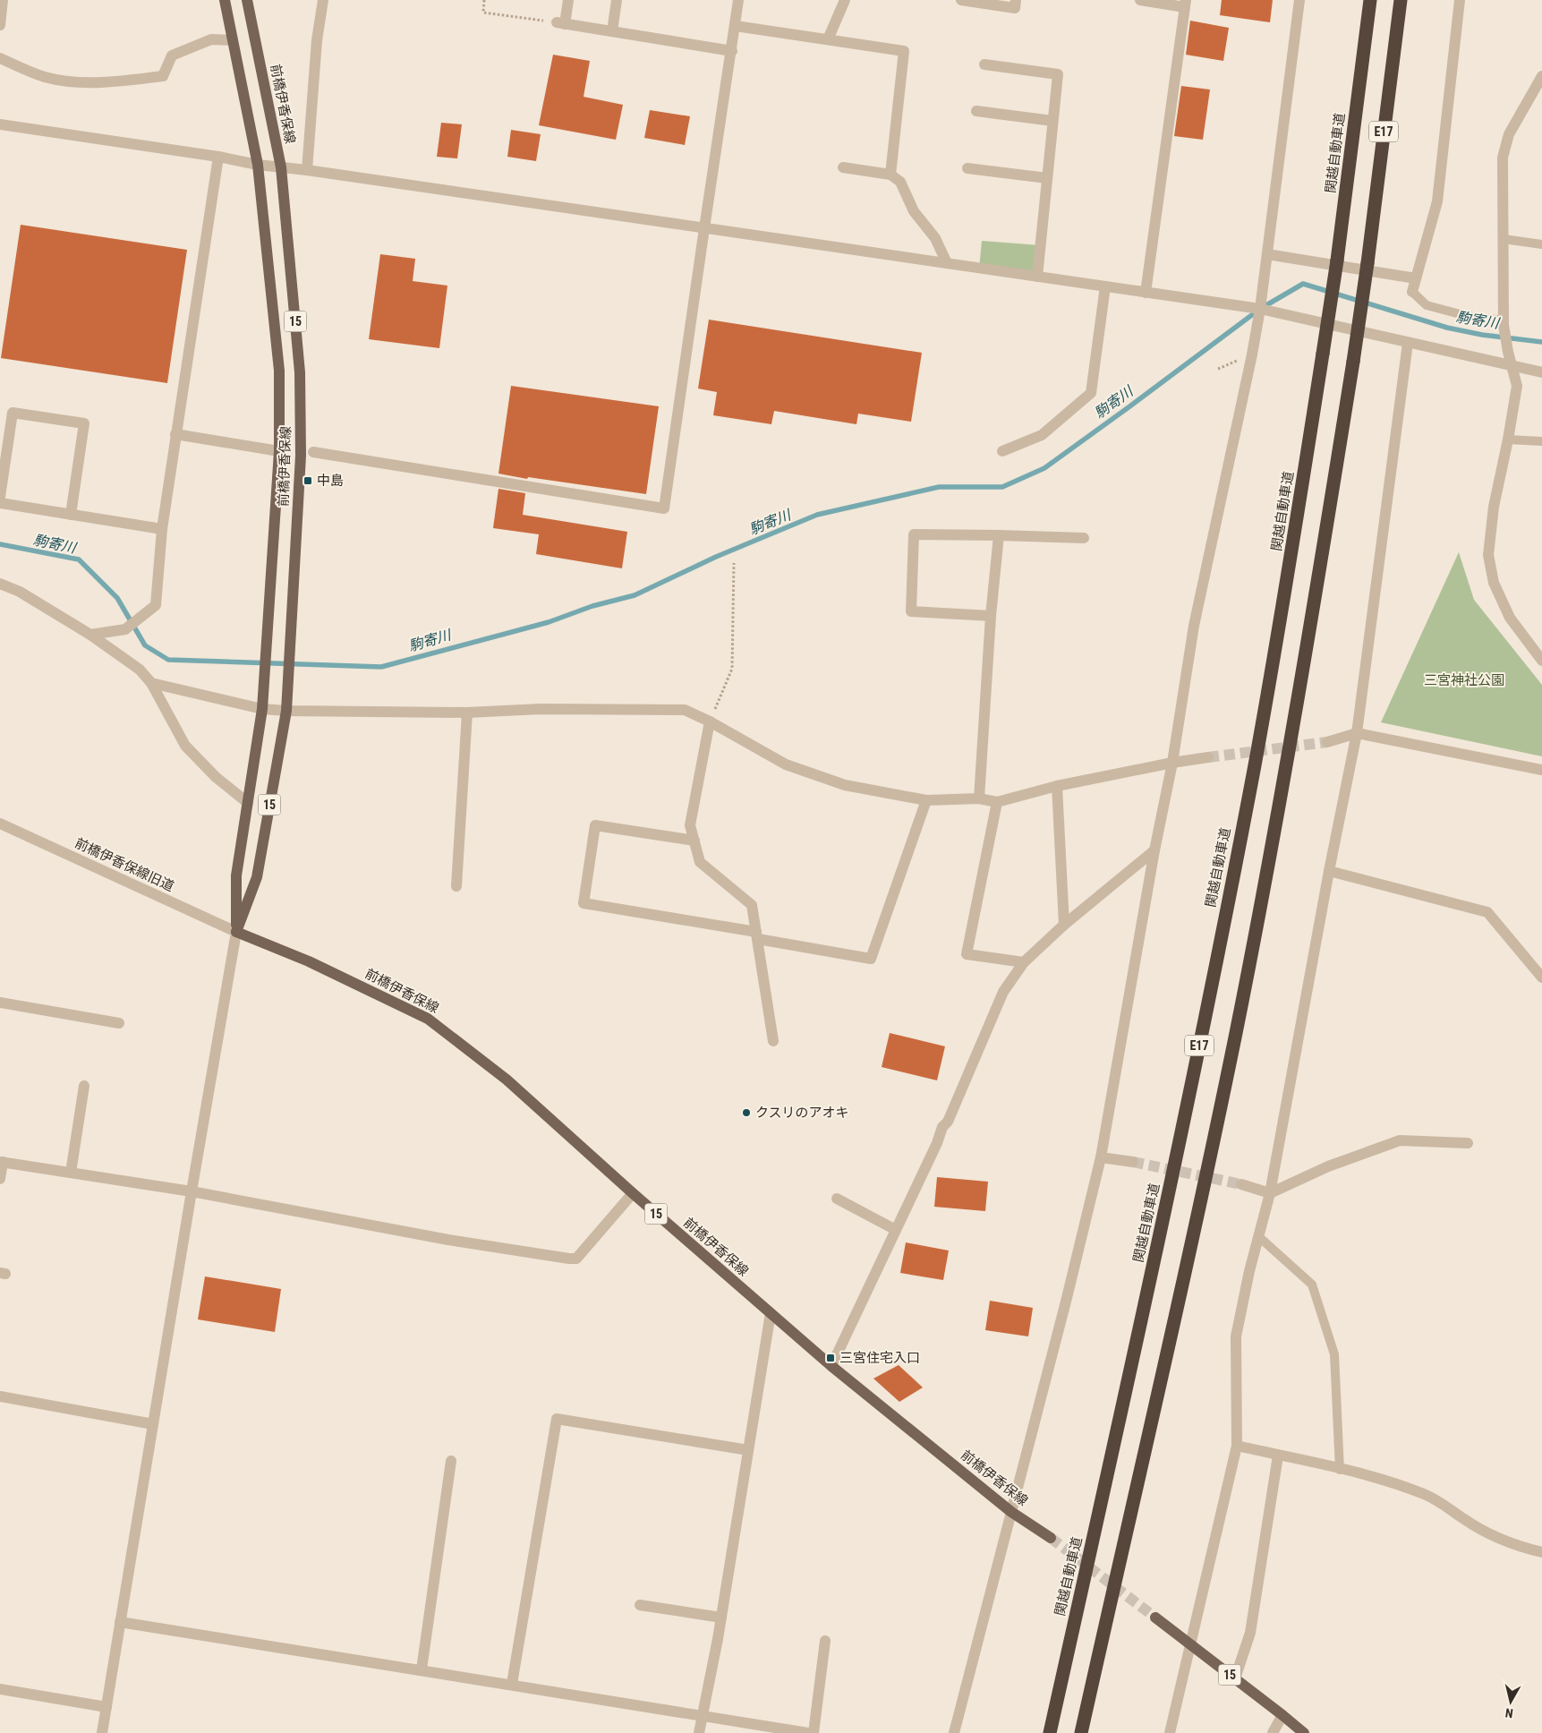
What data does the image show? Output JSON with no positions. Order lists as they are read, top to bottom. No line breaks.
{"streets":{"highway":["E17","関越自動車道"],"main road":["前橋伊香保線","15"],"street":["前橋伊香保線旧道"]},"crossings":[["前橋伊香保線","前橋伊香保線旧道"]],"water":["駒寄川"],"parks":["三宮神社公園"],"places":{"transit":["中島","三宮住宅入口"],"other":["クスリのアオキ"]},"north":"bottom"}
